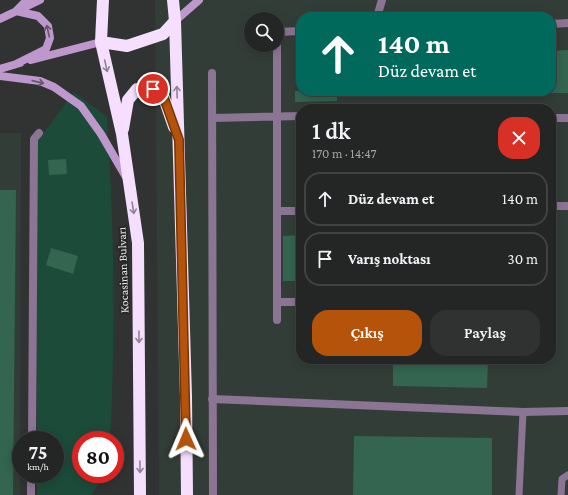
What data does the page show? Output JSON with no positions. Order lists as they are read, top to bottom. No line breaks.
{"streets":{"highway":["Kocasinan Bulvarı"]},"page":{"turn":["140 m","Düz devam et"],"heading":["1 dk","170 m · 14:47"],"list":[{"name":"Düz devam et","value":"140 m"},{"name":"Varış noktası","value":"30 m"}],"buttons":["Çıkış","Paylaş"],"speed":"75 km/h","limit":"80"}}
